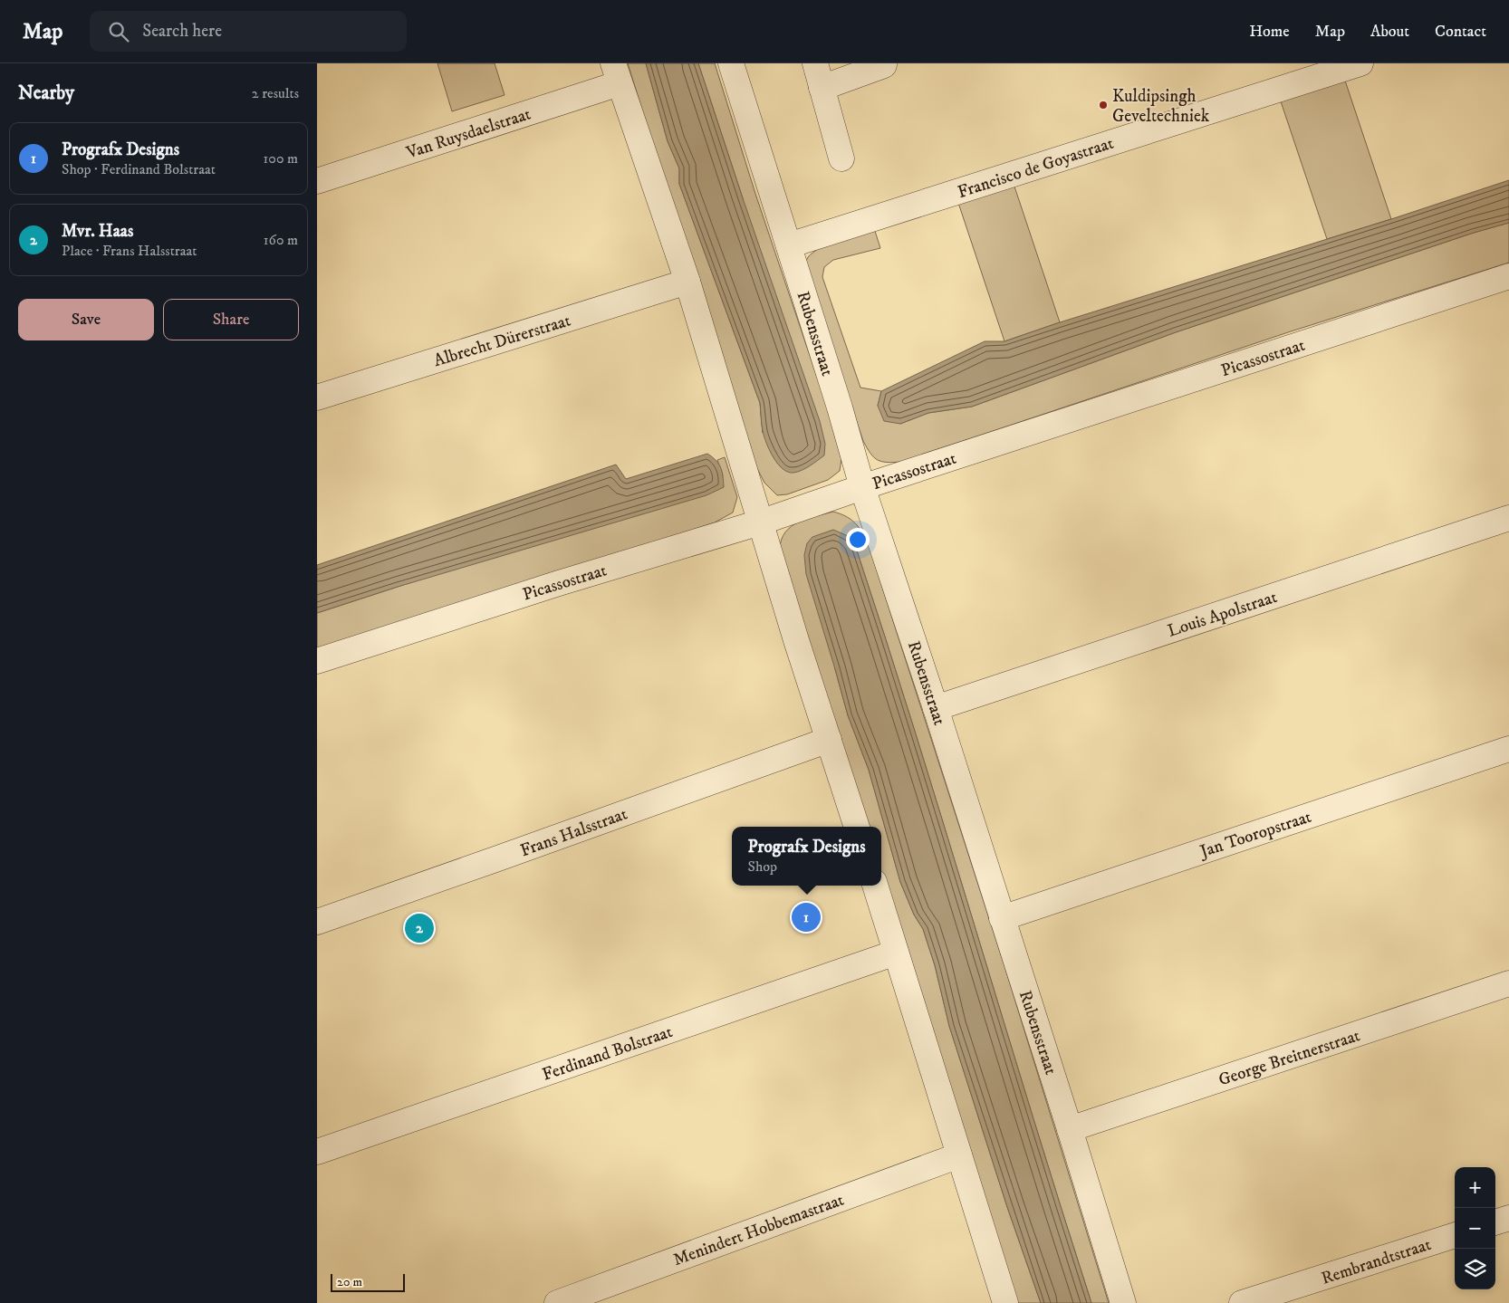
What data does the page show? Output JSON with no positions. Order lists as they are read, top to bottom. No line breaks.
{"streets":{"street":["Van Ruysdaelstraat","Francisco de Goyastraat","Rubensstraat","Albrecht Dürerstraat","Picassostraat","Louis Apolstraat","Frans Halsstraat","Jan Tooropstraat","Ferdinand Bolstraat","George Breitnerstraat","Menindert Hobbemastraat","Rembrandtstraat"]},"crossings":[["Francisco de Goyastraat","Rubensstraat"],["Rubensstraat","Picassostraat"],["Rubensstraat","Louis Apolstraat"],["Rubensstraat","Jan Tooropstraat"],["Rubensstraat","George Breitnerstraat"]],"places":["Kuldipsingh Geveltechniek"],"scale_bar":"20 m","page":{"header":"Map","search":"Search here","nav":["Home","Map","About","Contact"],"heading":["Nearby","2 results"],"list":[{"mark":"1","name":"Prografx Designs","note":"Shop · Ferdinand Bolstraat","value":"100 m"},{"mark":"2","name":"Mvr. Haas","note":"Place · Frans Halsstraat","value":"160 m"}],"buttons":["Save","Share"],"popup":["Prografx Designs","Shop"],"pins":["1","2"],"map_buttons":["+","−"],"scale":"20 m"}}
